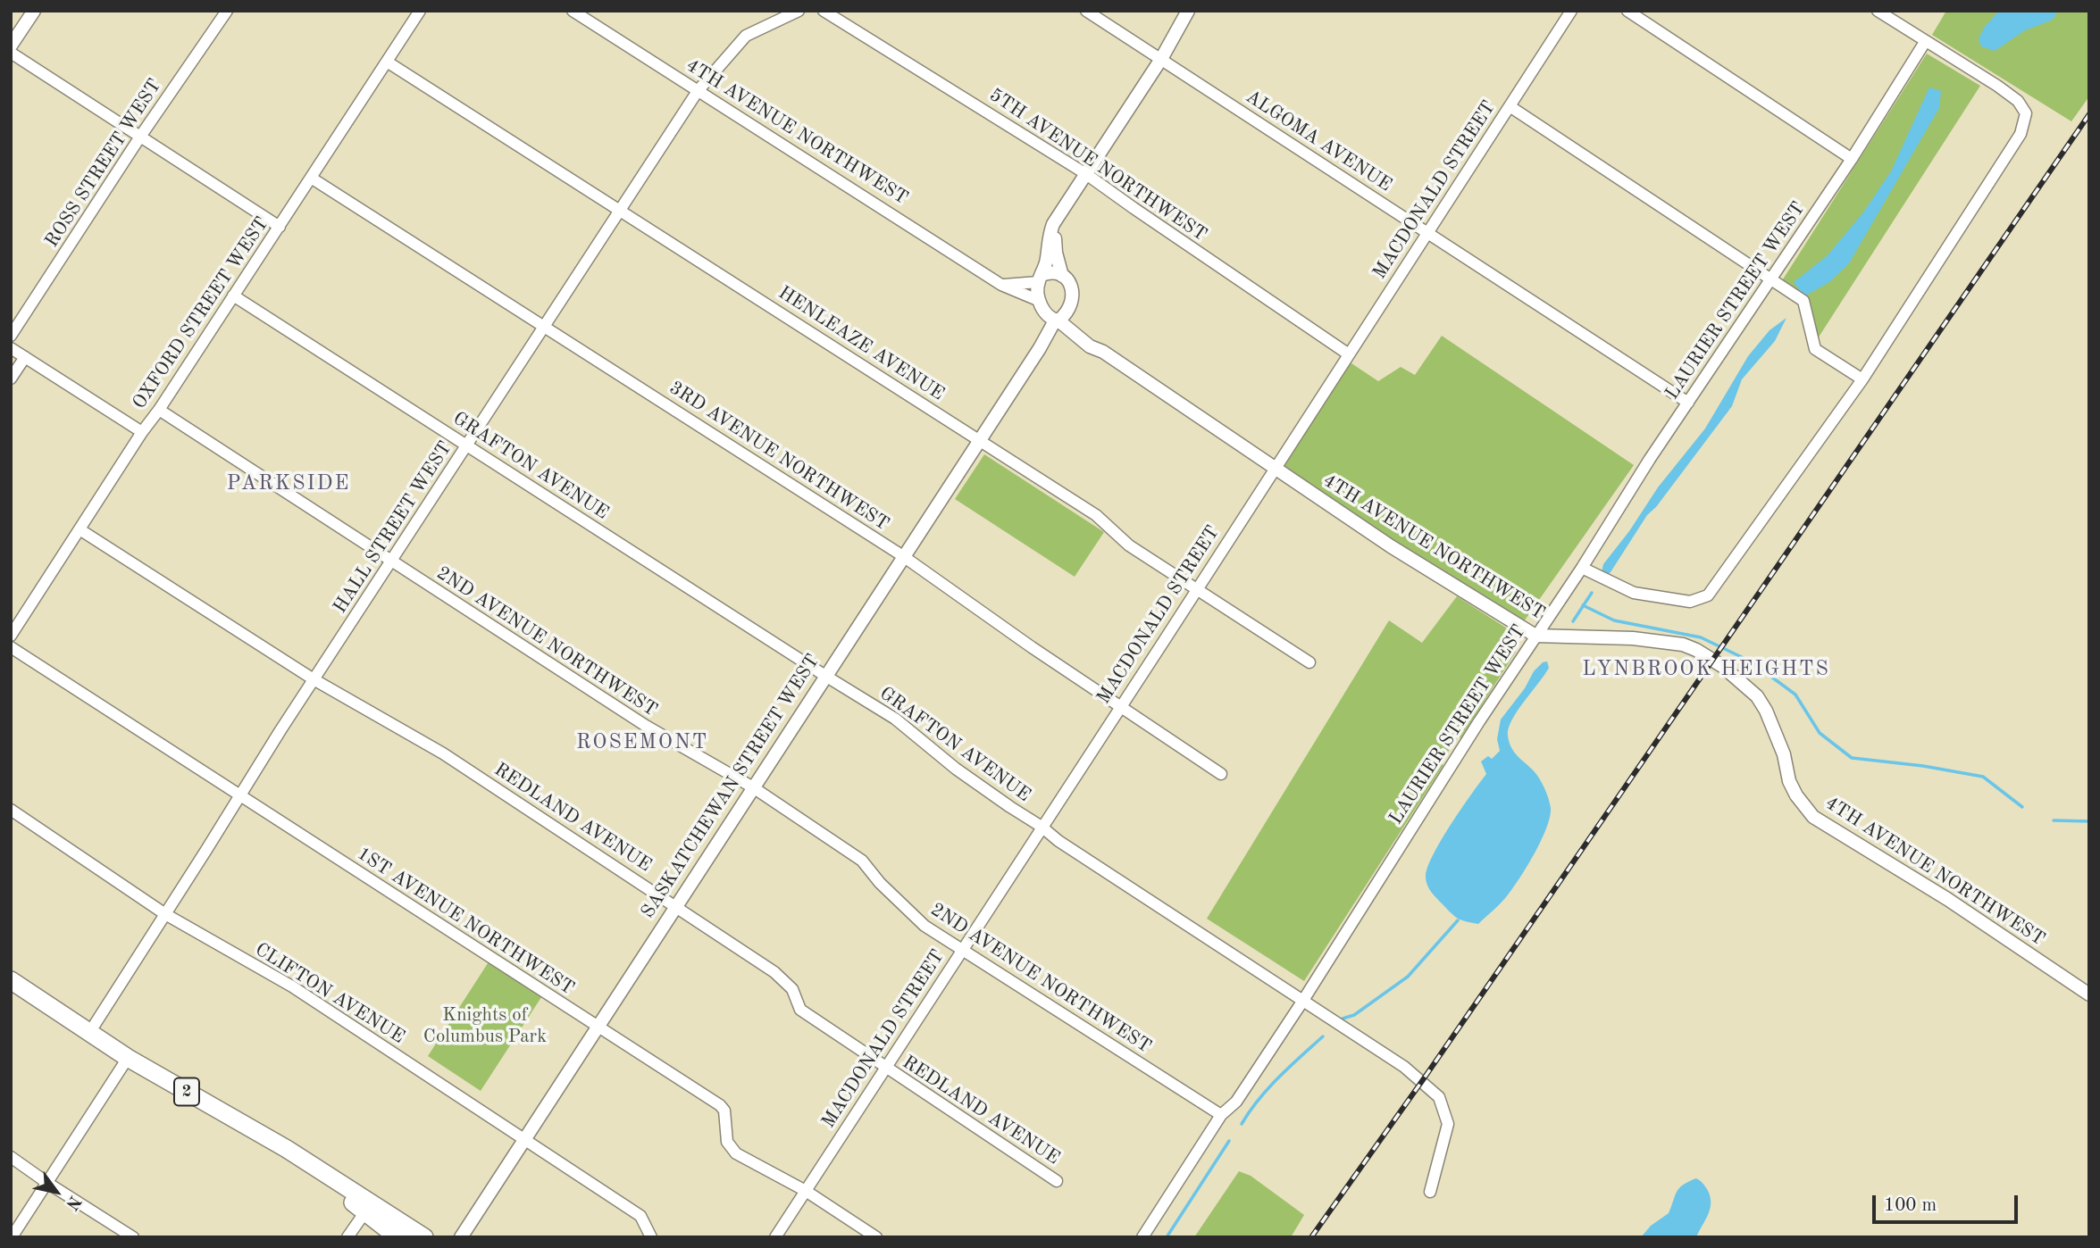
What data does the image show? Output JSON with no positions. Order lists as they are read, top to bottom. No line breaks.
{"streets":{"main road":["2"],"street":["4TH AVENUE NORTHWEST","ALGOMA AVENUE","ROSS STREET WEST","5TH AVENUE NORTHWEST","MACDONALD STREET","LAURIER STREET WEST","OXFORD STREET WEST","HENLEAZE AVENUE","3RD AVENUE NORTHWEST","GRAFTON AVENUE","HALL STREET WEST","2ND AVENUE NORTHWEST","SASKATCHEWAN STREET WEST","REDLAND AVENUE","1ST AVENUE NORTHWEST","CLIFTON AVENUE"]},"crossings":[["4TH AVENUE NORTHWEST","MACDONALD STREET"],["4TH AVENUE NORTHWEST","LAURIER STREET WEST"],["4TH AVENUE NORTHWEST","HALL STREET WEST"],["4TH AVENUE NORTHWEST","SASKATCHEWAN STREET WEST"],["ALGOMA AVENUE","MACDONALD STREET"],["ALGOMA AVENUE","LAURIER STREET WEST"],["5TH AVENUE NORTHWEST","MACDONALD STREET"],["MACDONALD STREET","HENLEAZE AVENUE"],["MACDONALD STREET","3RD AVENUE NORTHWEST"],["MACDONALD STREET","GRAFTON AVENUE"],["MACDONALD STREET","2ND AVENUE NORTHWEST"],["MACDONALD STREET","REDLAND AVENUE"],["MACDONALD STREET","1ST AVENUE NORTHWEST"],["LAURIER STREET WEST","GRAFTON AVENUE"],["LAURIER STREET WEST","2ND AVENUE NORTHWEST"],["OXFORD STREET WEST","HENLEAZE AVENUE"],["OXFORD STREET WEST","3RD AVENUE NORTHWEST"],["OXFORD STREET WEST","GRAFTON AVENUE"],["OXFORD STREET WEST","2ND AVENUE NORTHWEST"],["OXFORD STREET WEST","REDLAND AVENUE"],["HENLEAZE AVENUE","HALL STREET WEST"],["HENLEAZE AVENUE","SASKATCHEWAN STREET WEST"],["3RD AVENUE NORTHWEST","HALL STREET WEST"],["3RD AVENUE NORTHWEST","SASKATCHEWAN STREET WEST"],["GRAFTON AVENUE","HALL STREET WEST"],["GRAFTON AVENUE","SASKATCHEWAN STREET WEST"],["HALL STREET WEST","2ND AVENUE NORTHWEST"],["HALL STREET WEST","REDLAND AVENUE"],["HALL STREET WEST","1ST AVENUE NORTHWEST"],["HALL STREET WEST","CLIFTON AVENUE"],["HALL STREET WEST","2"],["2ND AVENUE NORTHWEST","SASKATCHEWAN STREET WEST"],["SASKATCHEWAN STREET WEST","REDLAND AVENUE"],["SASKATCHEWAN STREET WEST","1ST AVENUE NORTHWEST"],["SASKATCHEWAN STREET WEST","CLIFTON AVENUE"]],"districts":["PARKSIDE","LYNBROOK HEIGHTS","ROSEMONT"],"parks":["Knights of Columbus Park"],"scale_bar":"100 m","north":"bottom right"}
